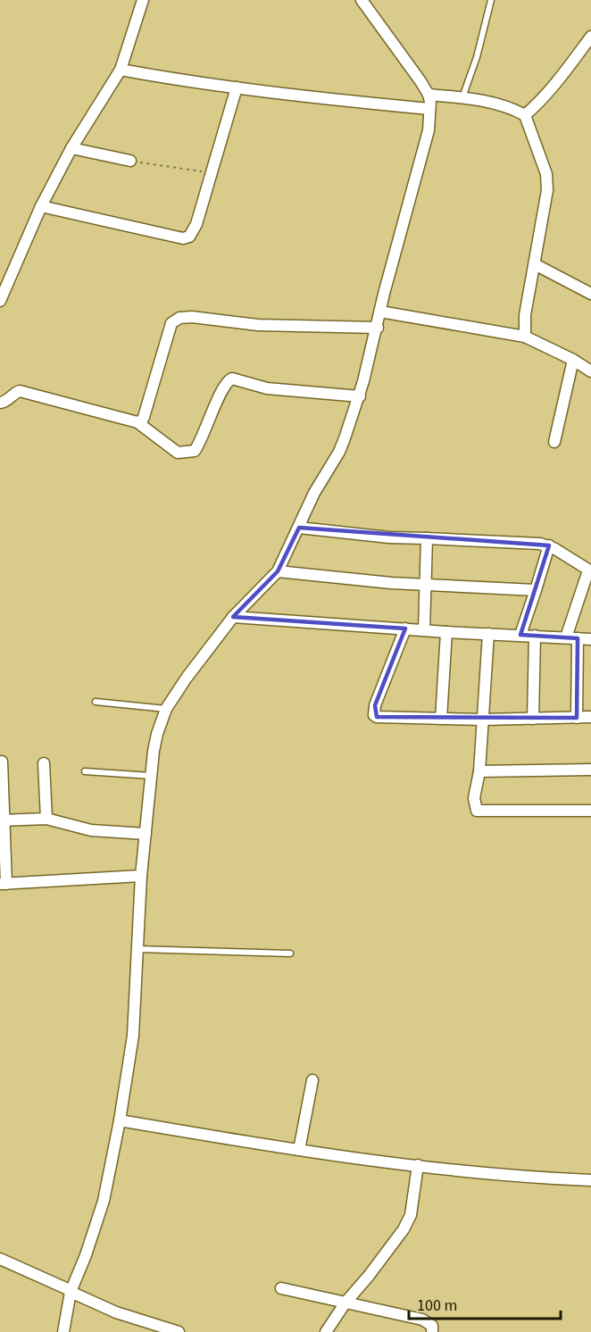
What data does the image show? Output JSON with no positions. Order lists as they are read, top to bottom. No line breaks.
{"scale_bar":"100 m"}
